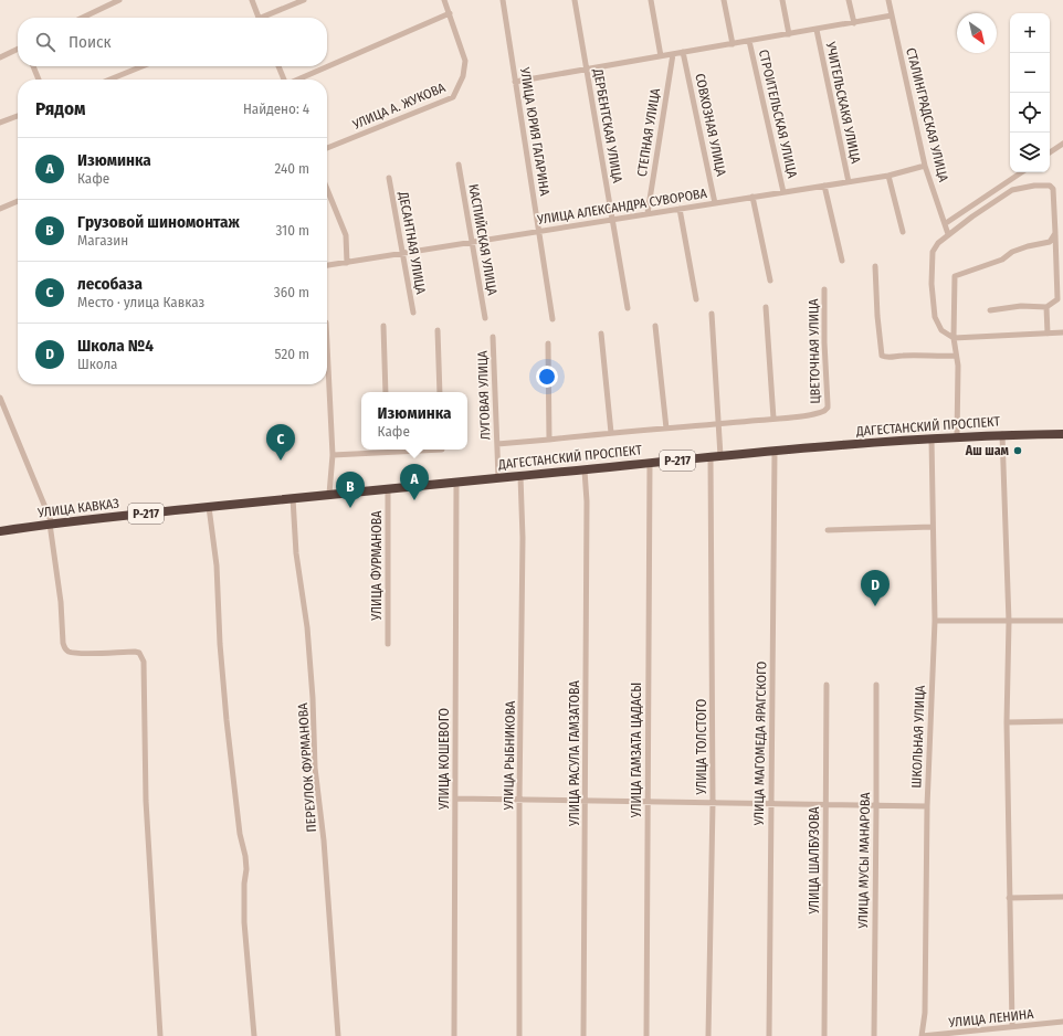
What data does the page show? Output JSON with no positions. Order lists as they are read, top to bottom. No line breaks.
{"streets":{"highway":["ДАГЕСТАНСКИЙ ПРОСПЕКТ","Р-217","УЛИЦА КАВКАЗ"],"street":["УЧИТЕЛЬСКАКЯ УЛИЦА","УЛИЦА А. ЖУКОВА","СТРОИТЕЛЬСКАЯ УЛИЦА","СТАЛИНГРАДСКАЯ УЛИЦА","СОВХОЗНАЯ УЛИЦА","ДЕРБЕНТСКАЯ УЛИЦА","УЛИЦА ЮРИЯ ГАГАРИНА","СТЕПНАЯ УЛИЦА","УЛИЦА АЛЕКСАНДРА СУВОРОВА","КАСПИЙСКАЯ УЛИЦА","ДЕСАНТНАЯ УЛИЦА","ЦВЕТОЧНАЯ УЛИЦА","ЛУГОВАЯ УЛИЦА","УЛИЦА ФУРМАНОВА","ШКОЛЬНАЯ УЛИЦА","УЛИЦА МАГОМЕДА ЯРАГСКОГО","УЛИЦА ТОЛСТОГО","УЛИЦА ГАМЗАТА ЦАДАСЫ","УЛИЦА РАСУЛА ГАМЗАТОВА","УЛИЦА РЫБНИКОВА","УЛИЦА КОШЕВОГО","ПЕРЕУЛОК ФУРМАНОВА","УЛИЦА ШАЛБУЗОВА","УЛИЦА МУСЫ МАНАРОВА","УЛИЦА ЛЕНИНА"]},"crossings":[["УЧИТЕЛЬСКАКЯ УЛИЦА","УЛИЦА АЛЕКСАНДРА СУВОРОВА"],["СТРОИТЕЛЬСКАЯ УЛИЦА","УЛИЦА АЛЕКСАНДРА СУВОРОВА"],["СТАЛИНГРАДСКАЯ УЛИЦА","УЛИЦА АЛЕКСАНДРА СУВОРОВА"],["СОВХОЗНАЯ УЛИЦА","УЛИЦА АЛЕКСАНДРА СУВОРОВА"],["ДЕРБЕНТСКАЯ УЛИЦА","УЛИЦА АЛЕКСАНДРА СУВОРОВА"],["УЛИЦА ЮРИЯ ГАГАРИНА","УЛИЦА АЛЕКСАНДРА СУВОРОВА"],["СТЕПНАЯ УЛИЦА","УЛИЦА АЛЕКСАНДРА СУВОРОВА"],["УЛИЦА АЛЕКСАНДРА СУВОРОВА","КАСПИЙСКАЯ УЛИЦА"],["УЛИЦА АЛЕКСАНДРА СУВОРОВА","ДЕСАНТНАЯ УЛИЦА"],["ЛУГОВАЯ УЛИЦА","ДАГЕСТАНСКИЙ ПРОСПЕКТ"],["ДАГЕСТАНСКИЙ ПРОСПЕКТ","УЛИЦА КАВКАЗ"],["ДАГЕСТАНСКИЙ ПРОСПЕКТ","УЛИЦА ФУРМАНОВА"],["ДАГЕСТАНСКИЙ ПРОСПЕКТ","ШКОЛЬНАЯ УЛИЦА"],["ДАГЕСТАНСКИЙ ПРОСПЕКТ","УЛИЦА МАГОМЕДА ЯРАГСКОГО"],["ДАГЕСТАНСКИЙ ПРОСПЕКТ","УЛИЦА ТОЛСТОГО"],["ДАГЕСТАНСКИЙ ПРОСПЕКТ","УЛИЦА ГАМЗАТА ЦАДАСЫ"],["ДАГЕСТАНСКИЙ ПРОСПЕКТ","УЛИЦА РАСУЛА ГАМЗАТОВА"],["ДАГЕСТАНСКИЙ ПРОСПЕКТ","УЛИЦА РЫБНИКОВА"],["ДАГЕСТАНСКИЙ ПРОСПЕКТ","УЛИЦА КОШЕВОГО"],["ДАГЕСТАНСКИЙ ПРОСПЕКТ","ПЕРЕУЛОК ФУРМАНОВА"],["УЛИЦА КАВКАЗ","ПЕРЕУЛОК ФУРМАНОВА"],["ШКОЛЬНАЯ УЛИЦА","УЛИЦА ЛЕНИНА"]],"places":["Аш шам"],"north":"bottom right","page":{"map_buttons":["+","−"],"search":"Поиск","heading":["Рядом","Найдено: 4"],"list":[{"mark":"A","name":"Изюминка","note":"Кафе","value":"240 m"},{"mark":"B","name":"Грузовой шиномонтаж","note":"Магазин","value":"310 m"},{"mark":"C","name":"лесобаза","note":"Место · улица Кавказ","value":"360 m"},{"mark":"D","name":"Школа №4","note":"Школа","value":"520 m"}],"popup":["Изюминка","Кафе"],"pins":["C","A","B","D"]}}
